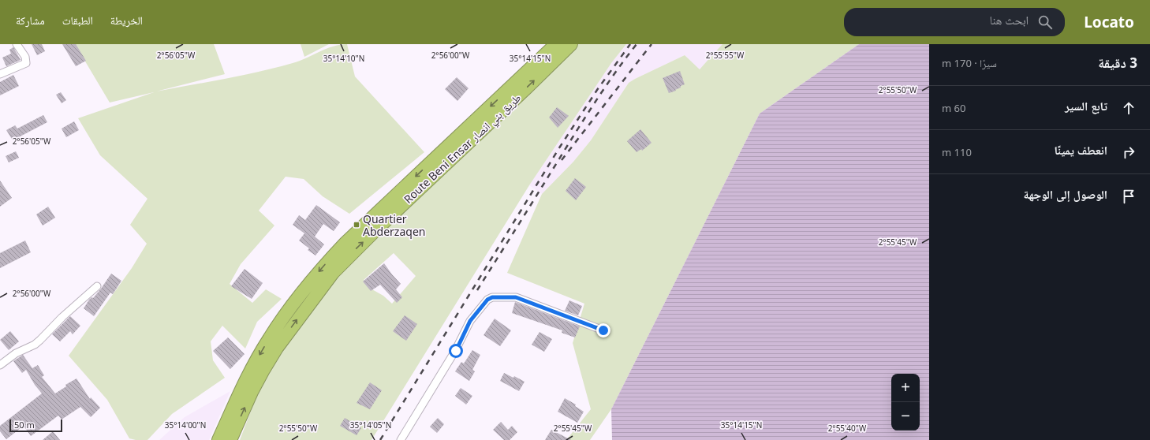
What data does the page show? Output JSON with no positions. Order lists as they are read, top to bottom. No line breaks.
{"streets":{"highway":["Route Beni Ensar طريق بني انصار"]},"places":{"transit":["Quartier Abderzaqen"]},"scale_bar":"50 m","page":{"header":"Locato","search":"ابحث هنا","nav":["الخريطة","الطبقات","مشاركة"],"heading":["3 دقيقة","سيرًا · 170 m"],"list":[["تابع السير","60 m"],["انعطف يمينًا","110 m"],"الوصول إلى الوجهة"],"map_buttons":["+","−"],"scale":"50 m"},"coordinates":["2°56'05\"W","2°56'00\"W","2°55'55\"W","35°14'10\"N","35°14'15\"N","2°55'50\"W","2°55'45\"W","35°14'00\"N","35°14'05\"N","2°55'40\"W"]}
